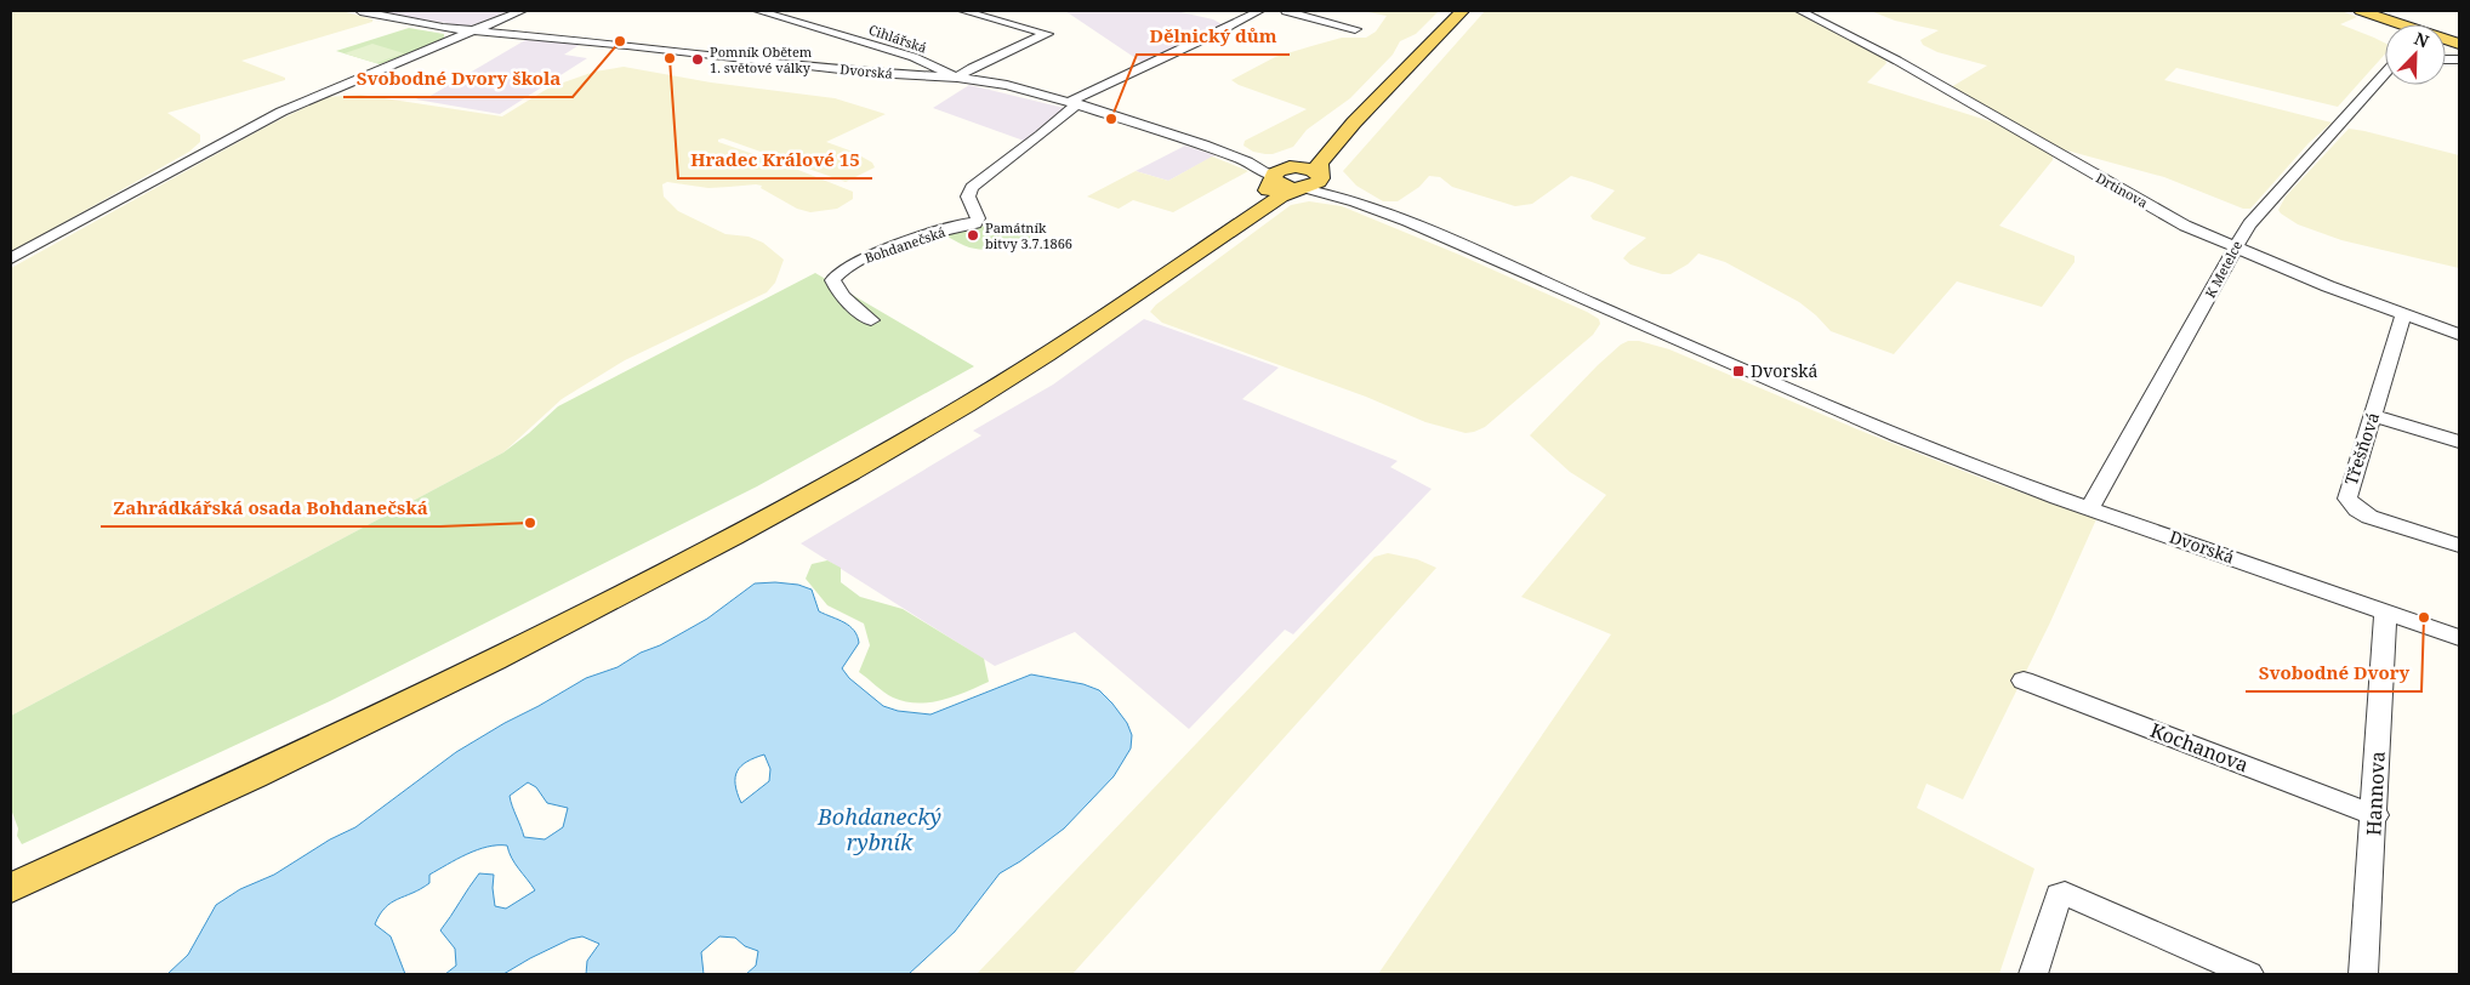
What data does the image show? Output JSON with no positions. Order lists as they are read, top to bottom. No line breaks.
{"streets":{"main road":["Dvorská"],"street":["Cihlářská","Drtinova","Bohdanečská","K Metelce","Třešňová","Kochanova","Hannova"]},"crossings":[["Cihlářská","Dvorská"],["Dvorská","Bohdanečská"],["Dvorská","K Metelce"],["Dvorská","Hannova"],["Drtinova","K Metelce"],["Drtinova","Třešňová"],["Kochanova","Hannova"]],"water":["Bohdanecký rybník"],"places":{"other":["Svobodné Dvory škola","Hradec Králové 15","Pomník Obětem 1. světové války","Dělnický dům","Památník bitvy 3.7.1866","Zahrádkářská osada Bohdanečská","Svobodné Dvory"],"transit":["Dvorská"]},"north":"top right"}
